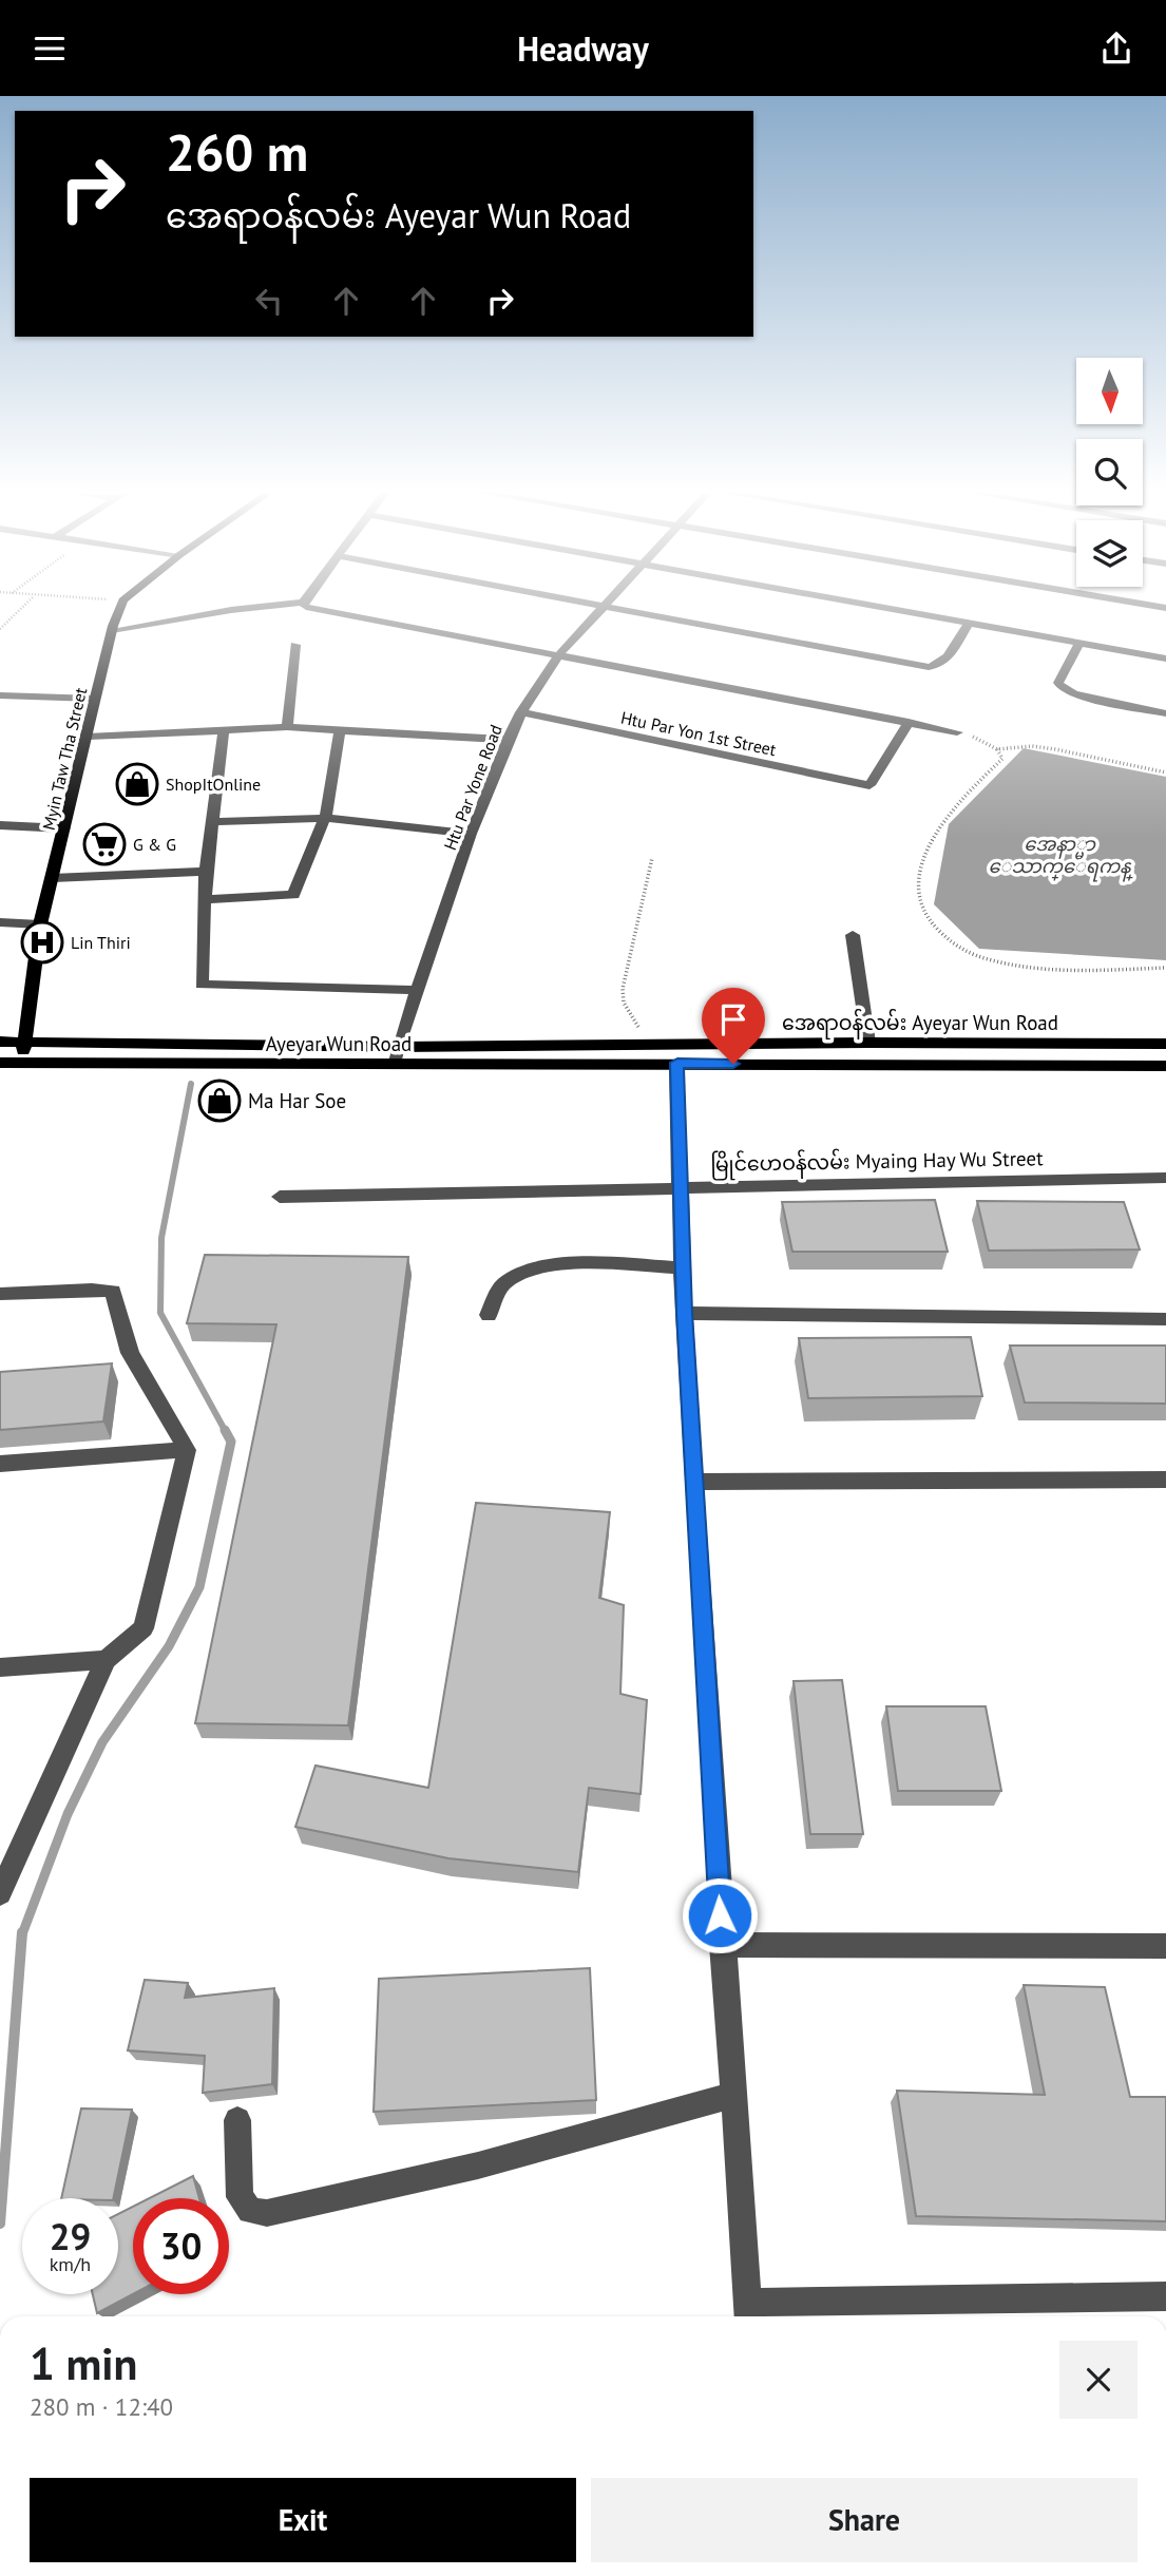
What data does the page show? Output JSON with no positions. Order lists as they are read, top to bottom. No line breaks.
{"streets":{"main road":["Myin Taw Tha Street","အေရာဝန်လမ်း Ayeyar Wun Road","Ayeyar Wun Road"],"street":["Htu Par Yon 1st Street","Htu Par Yone Road","မြိုင်ဟေဝန်လမ်း Myaing Hay Wu Street"]},"crossings":[["Htu Par Yon 1st Street","Htu Par Yone Road"],["Myin Taw Tha Street","Ayeyar Wun Road"],["Htu Par Yone Road","Ayeyar Wun Road"],["အေရာဝန်လမ်း Ayeyar Wun Road","Ayeyar Wun Road"]],"water":["အေနာ္မာ ေသာက္ေရကန္"],"places":{"shop":["ShopItOnline","Ma Har Soe"],"supermarket":["G & G"],"hospital":["Lin Thiri"]},"north":"bottom","page":{"header":"Headway","turn":["260 m","အေရာဝန်လမ်း Ayeyar Wun Road"],"speed":"29 km/h","limit":"30","heading":["1 min","280 m · 12:40"],"buttons":["Exit","Share"]}}
